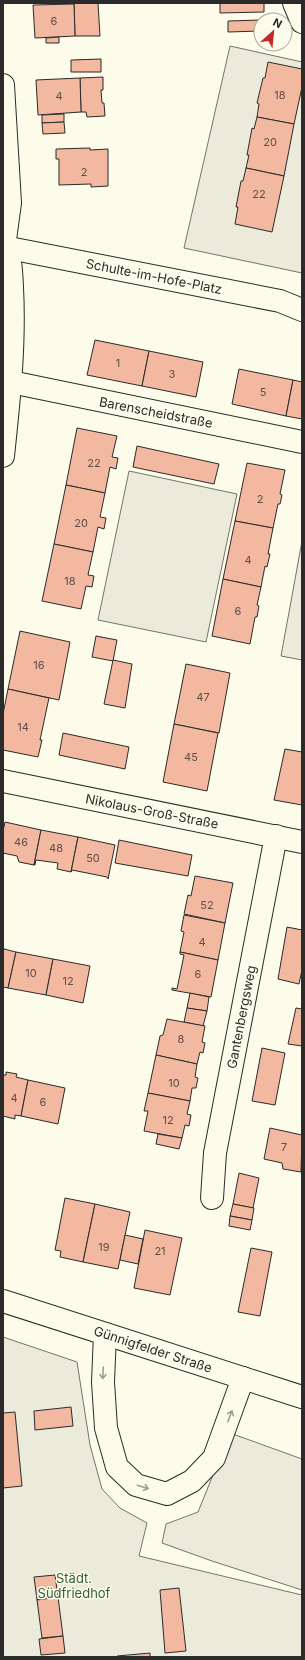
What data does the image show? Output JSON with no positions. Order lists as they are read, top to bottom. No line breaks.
{"streets":{"street":["Schulte-im-Hofe-Platz","Barenscheidstraße","Nikolaus-Groß-Straße","Gantenbergsweg","Günnigfelder Straße"]},"crossings":[["Nikolaus-Groß-Straße","Gantenbergsweg"]],"parks":["Städt. Südfriedhof"],"house_numbers":["6","18","4","20","2","22","1","3","5","22","2","20","4","18","6","16","47","14","45","46","48","50","52","4","10","6","12","8","10","4","6","12","7","19","21"],"north":"top right"}
